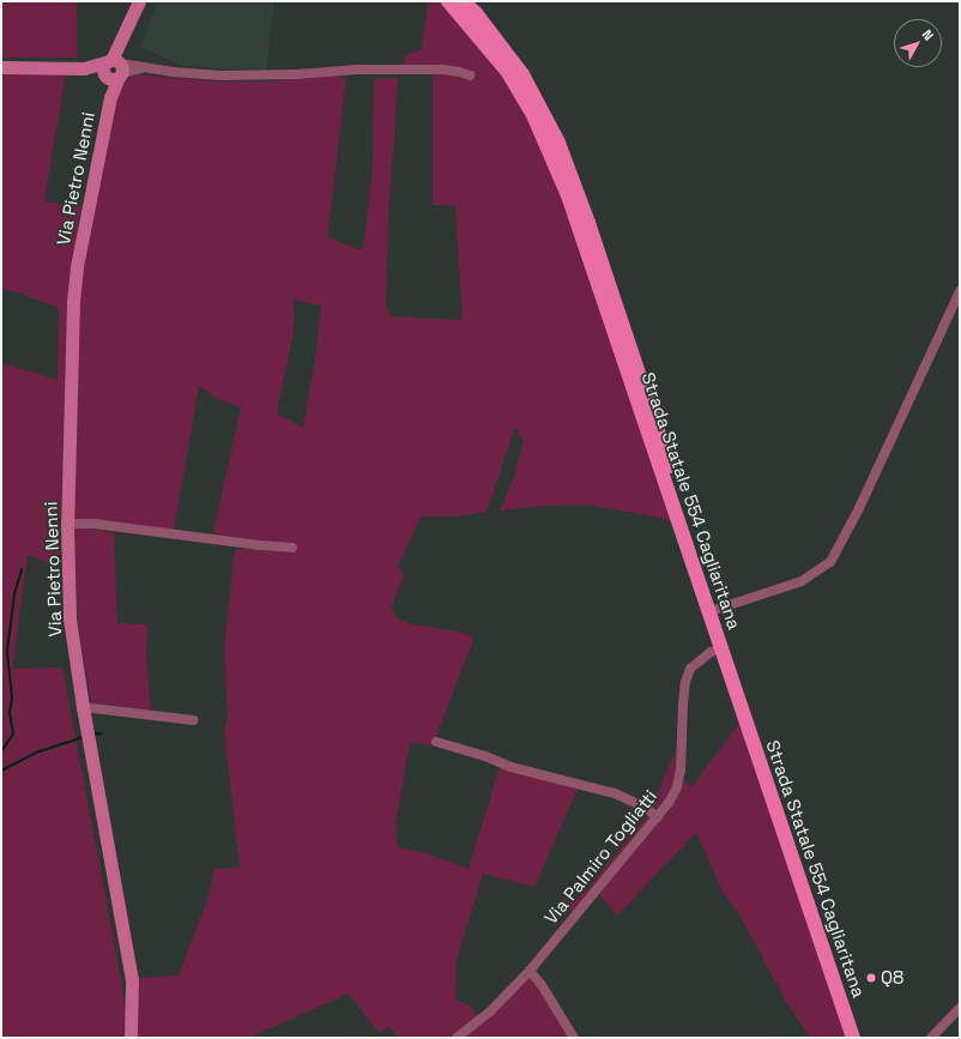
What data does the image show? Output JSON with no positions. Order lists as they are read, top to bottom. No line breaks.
{"streets":{"main road":["Strada Statale 554 Cagliaritana"],"street":["Via Pietro Nenni","Via Palmiro Togliatti"]},"crossings":[["Strada Statale 554 Cagliaritana","Via Palmiro Togliatti"]],"places":["Q8"],"north":"top right"}
